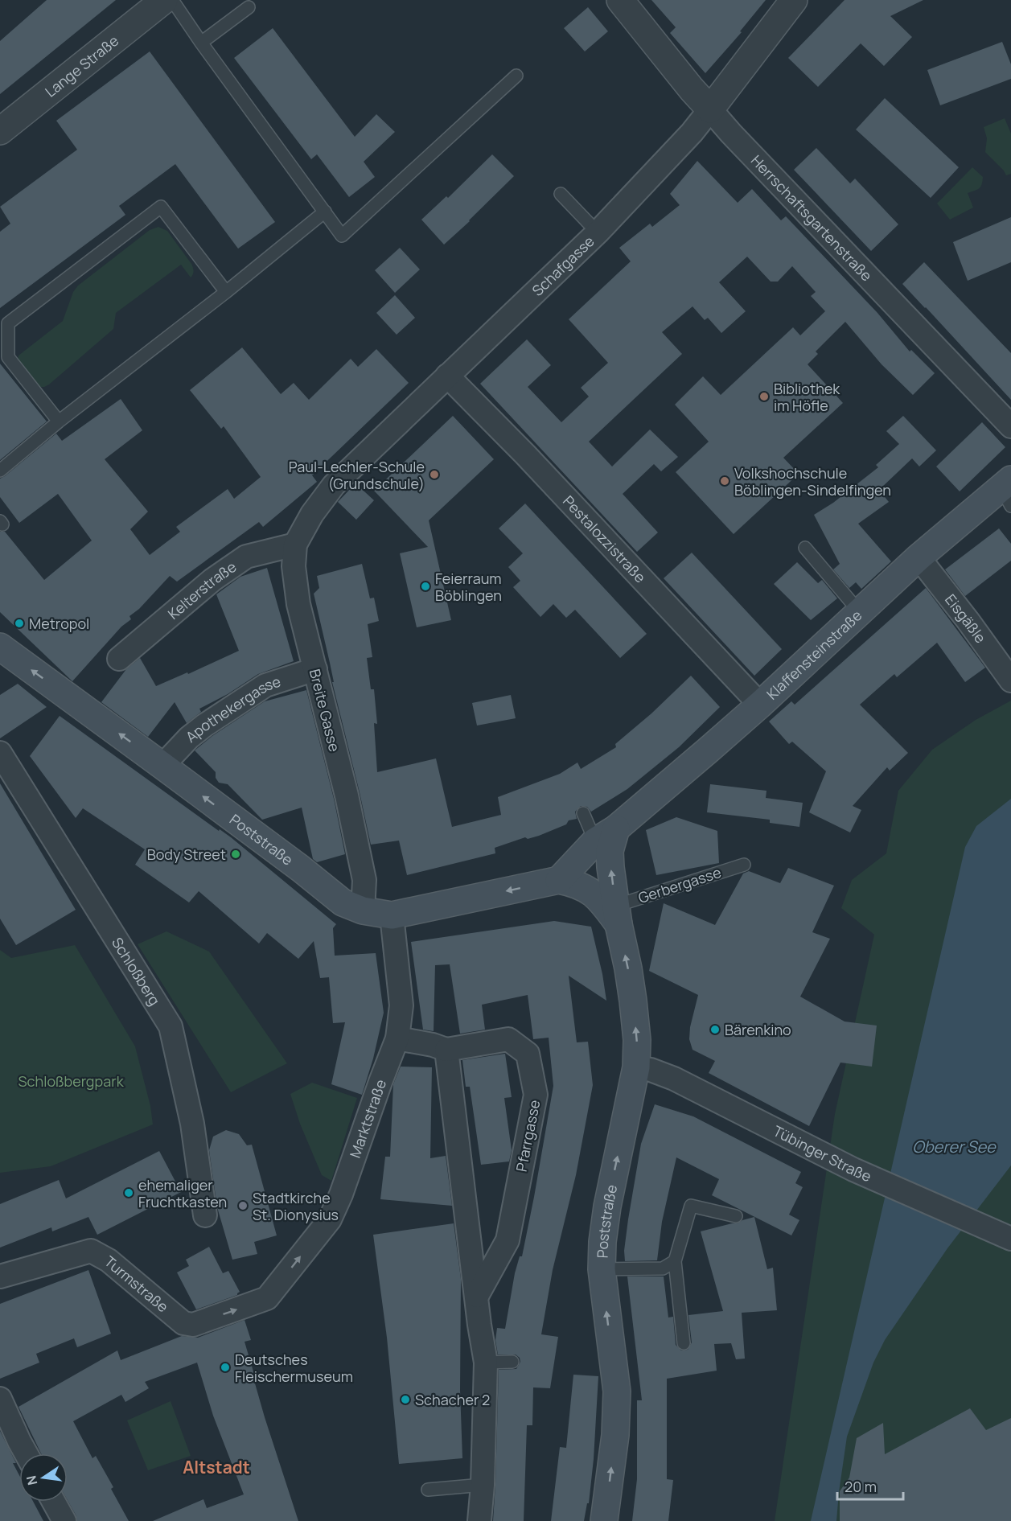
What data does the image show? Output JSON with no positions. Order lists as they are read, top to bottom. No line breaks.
{"streets":{"main road":["Klaffensteinstraße","Poststraße"],"street":["Lange Straße","Herrschaftsgartenstraße","Schafgasse","Pestalozzistraße","Kelterstraße","Eisgäßle","Breite Gasse","Apothekergasse","Schloßberg","Marktstraße","Pfarrgasse","Tübinger Straße","Turmstraße"],"lane":["Gerbergasse"]},"crossings":[["Herrschaftsgartenstraße","Schafgasse"],["Schafgasse","Pestalozzistraße"],["Schafgasse","Breite Gasse"],["Pestalozzistraße","Klaffensteinstraße"],["Kelterstraße","Breite Gasse"],["Eisgäßle","Klaffensteinstraße"],["Klaffensteinstraße","Poststraße"],["Breite Gasse","Apothekergasse"],["Breite Gasse","Poststraße"],["Apothekergasse","Poststraße"],["Poststraße","Gerbergasse"],["Poststraße","Marktstraße"],["Poststraße","Tübinger Straße"],["Marktstraße","Pfarrgasse"],["Marktstraße","Turmstraße"]],"one_way":["Poststraße","Marktstraße","Turmstraße"],"districts":["Altstadt"],"water":["Oberer See"],"parks":["Schloßbergpark"],"places":["Bibliothek im Höfle","Paul-Lechler-Schule (Grundschule)","Volkshochschule Böblingen-Sindelfingen","Feierraum Böblingen","Metropol","Body Street","Bärenkino","ehemaliger Fruchtkasten","Stadtkirche St. Dionysius","Deutsches Fleischermuseum","Schacher 2"],"scale_bar":"20 m","north":"left"}
